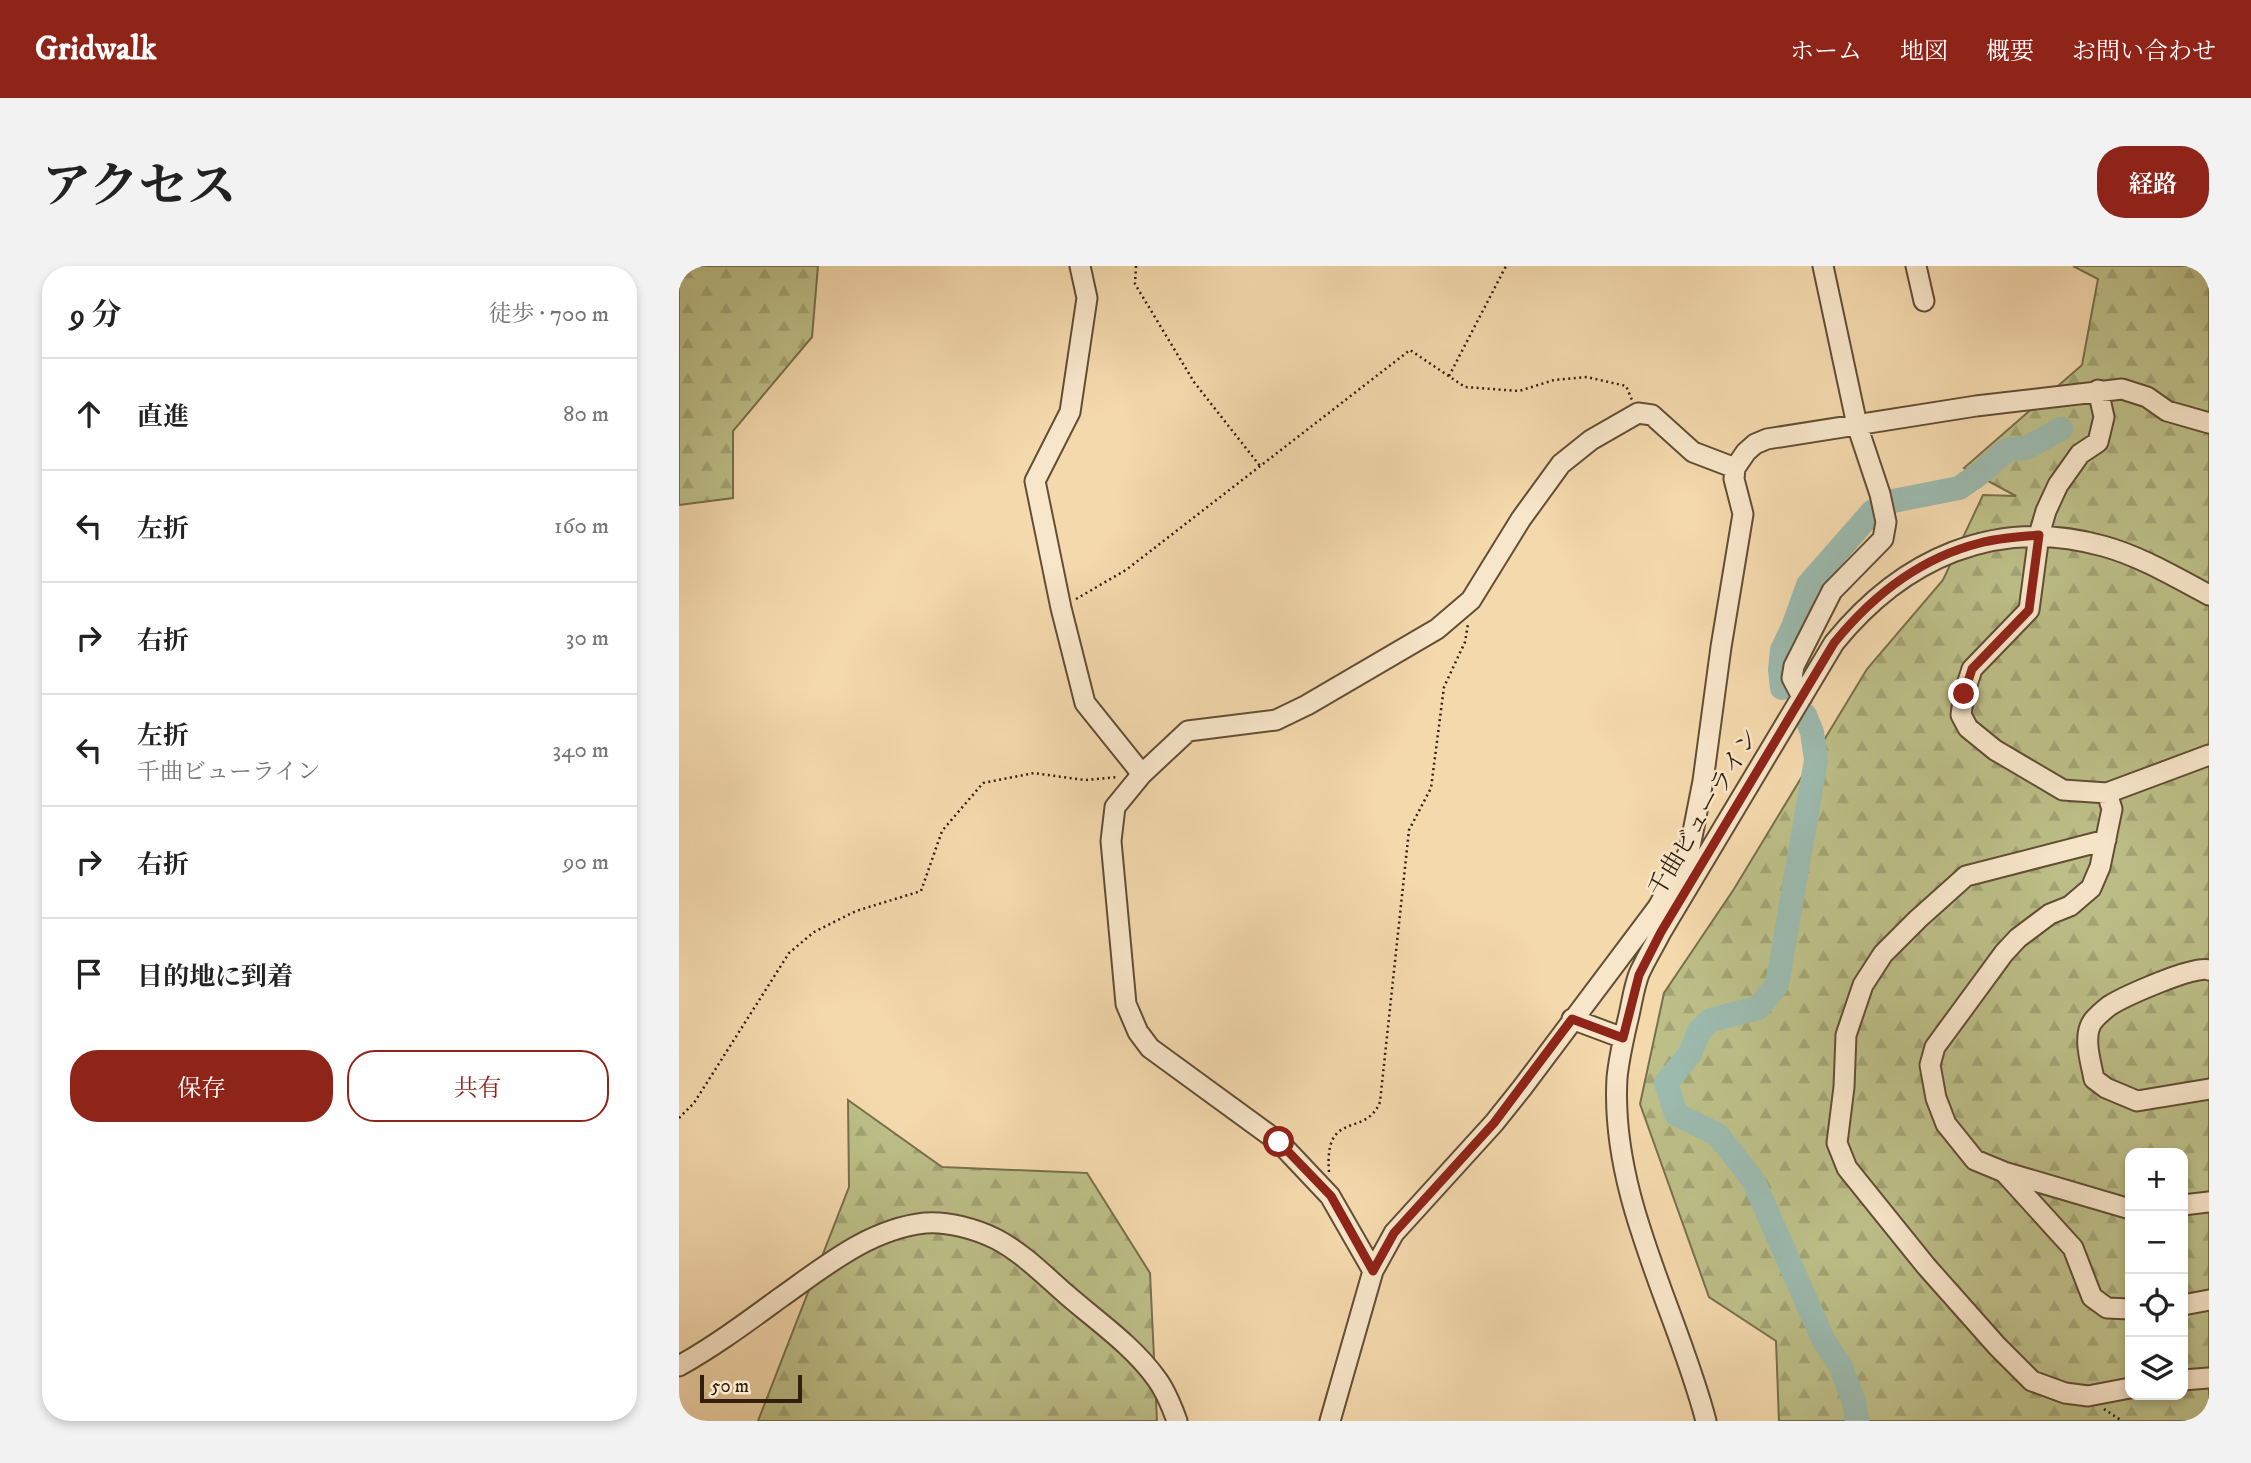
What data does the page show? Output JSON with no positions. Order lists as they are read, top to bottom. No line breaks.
{"streets":{"street":["千曲ビューライン"]},"scale_bar":"50 m","page":{"header":"Gridwalk","nav":["ホーム","地図","概要","お問い合わせ"],"title":"アクセス","buttons":["経路",["保存","共有"]],"heading":["9 分","徒歩 · 700 m"],"list":[["直進","80 m"],["左折","160 m"],["右折","30 m"],["左折","千曲ビューライン","340 m"],["右折","90 m"],"目的地に到着"],"map_buttons":["+","−"],"scale":"50 m"}}
